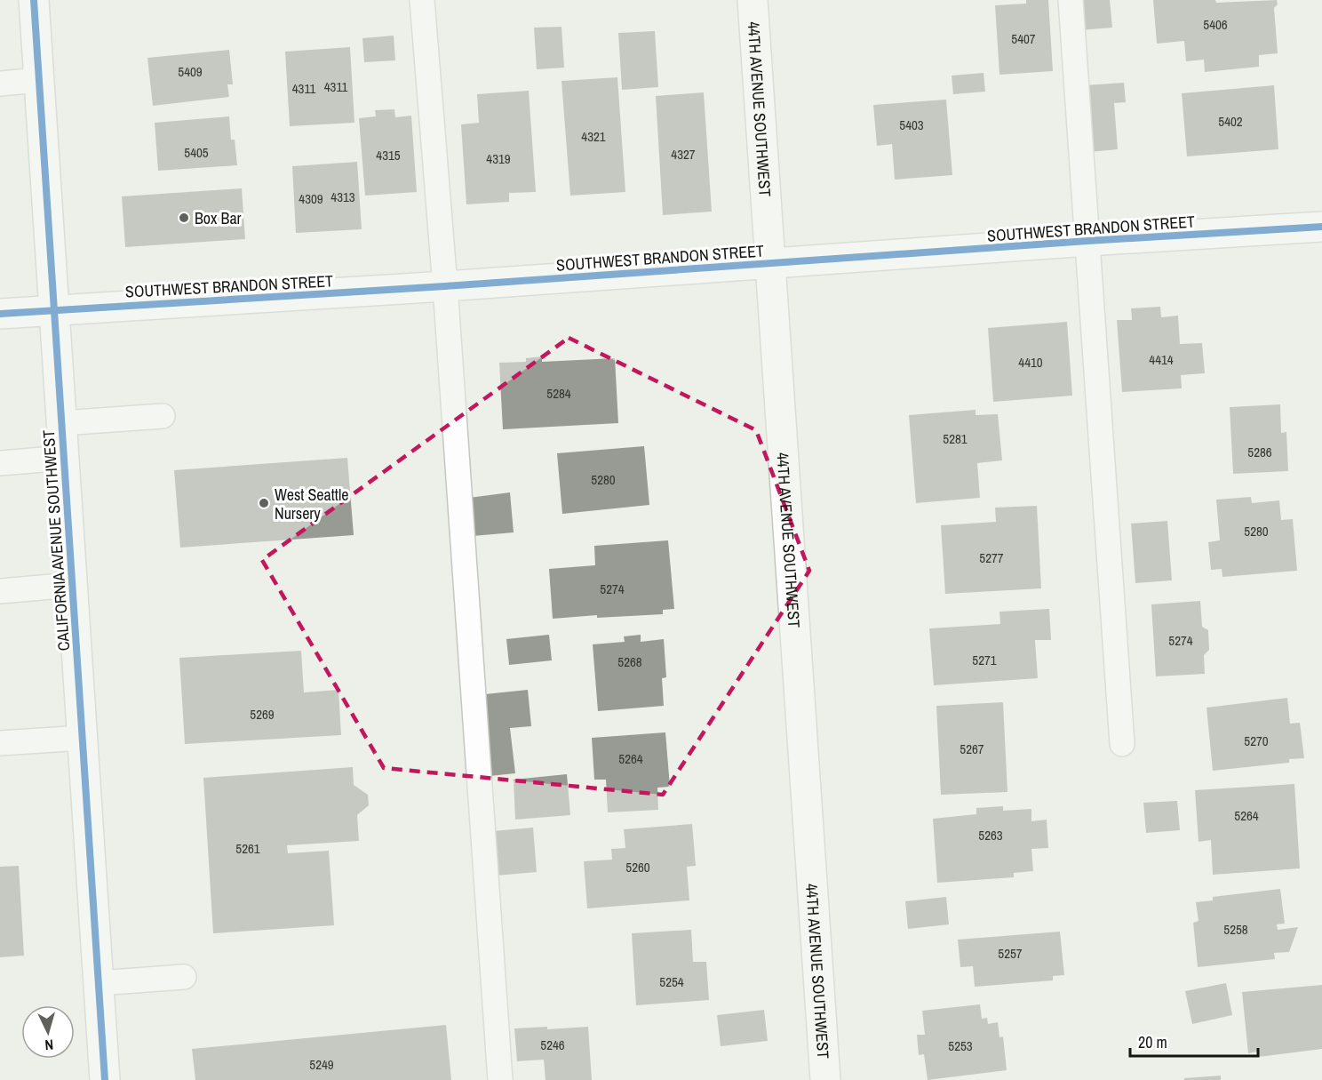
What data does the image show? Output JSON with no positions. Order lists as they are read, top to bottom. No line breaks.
{"streets":{"street":["44TH AVENUE SOUTHWEST","SOUTHWEST BRANDON STREET","CALIFORNIA AVENUE SOUTHWEST"]},"crossings":[["44TH AVENUE SOUTHWEST","SOUTHWEST BRANDON STREET"],["SOUTHWEST BRANDON STREET","CALIFORNIA AVENUE SOUTHWEST"]],"places":["Box Bar","West Seattle Nursery"],"house_numbers":["5406","5407","5409","4311","4311","5402","5403","4321","5405","4327","4315","4319","4313","4309","4414","4410","5284","5281","5286","5280","5280","5277","5274","5274","5271","5268","5269","5270","5267","5264","5264","5263","5261","5260","5258","5257","5254","5246","5253","5249"],"scale_bar":"20 m","north":"bottom"}
